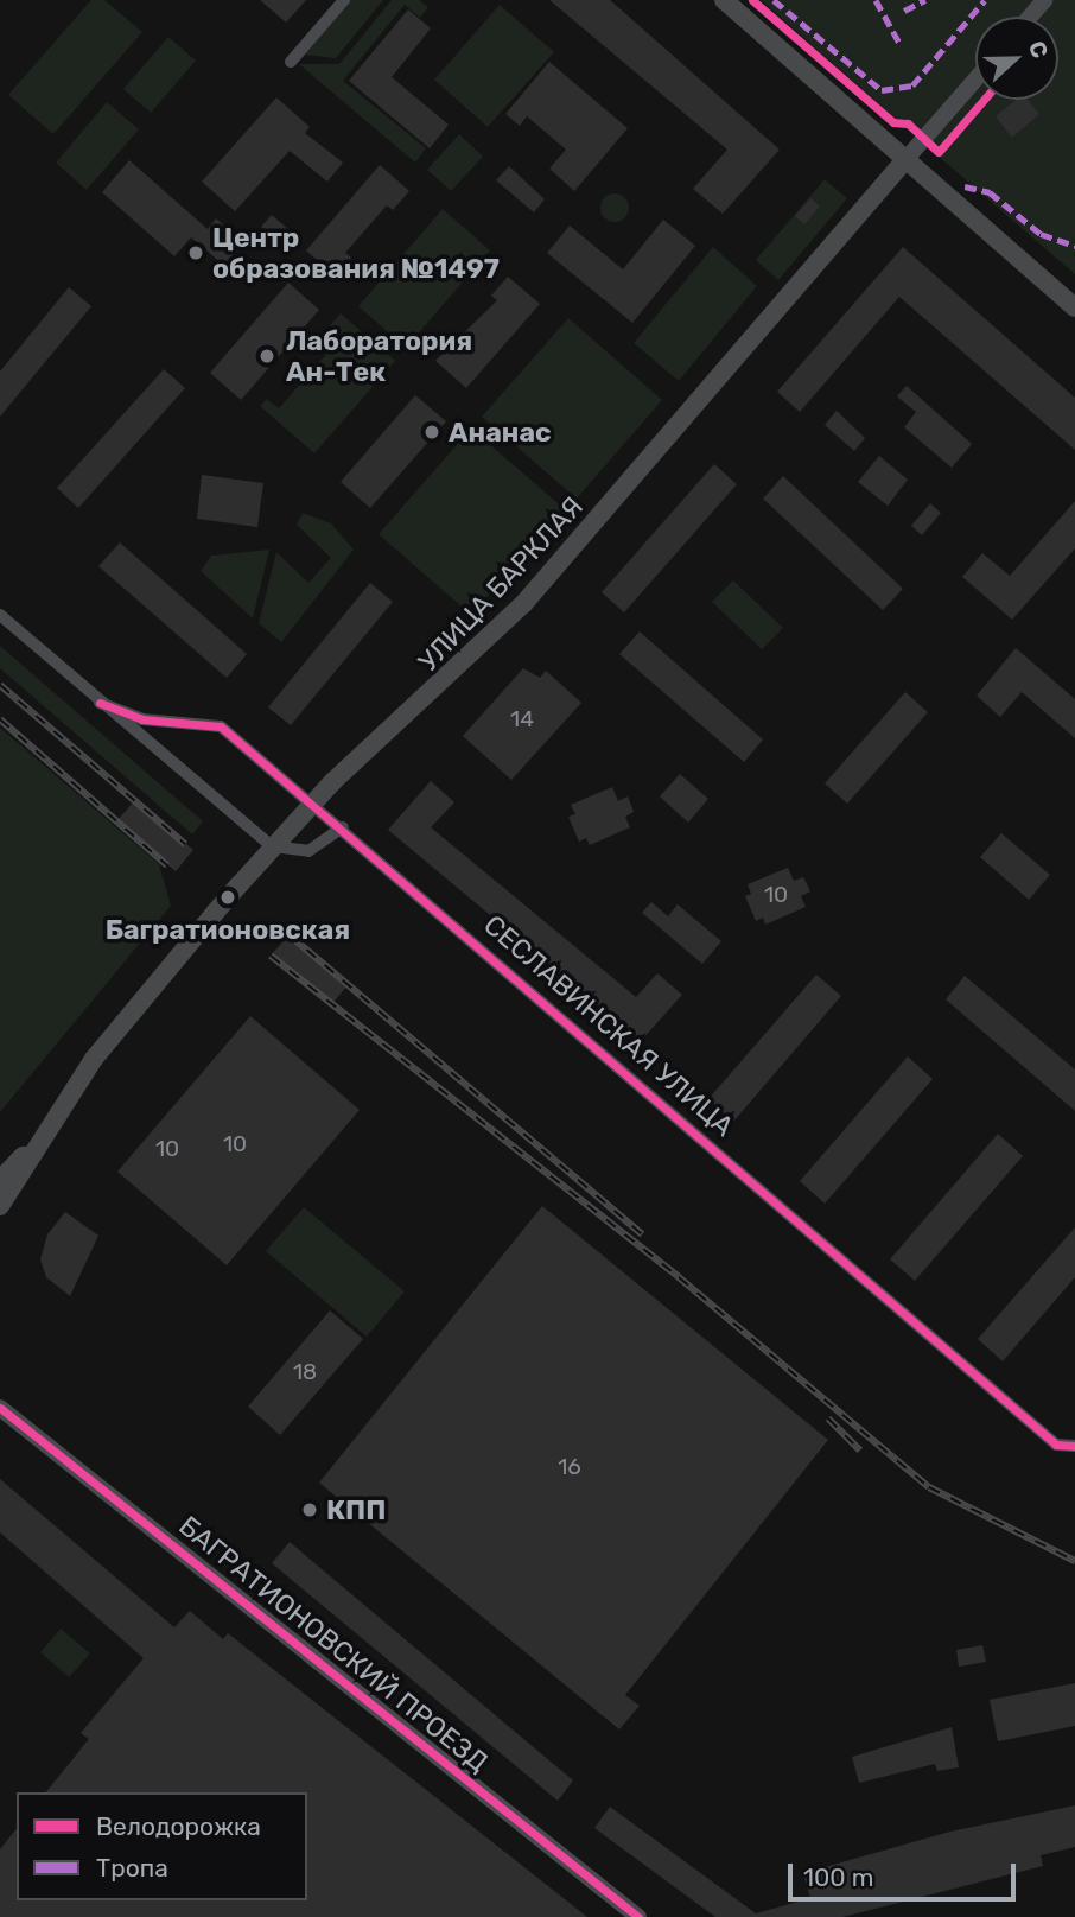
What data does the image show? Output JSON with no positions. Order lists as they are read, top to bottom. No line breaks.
{"streets":{"main road":["УЛИЦА БАРКЛАЯ"],"street":["СЕСЛАВИНСКАЯ УЛИЦА","БАГРАТИОНОВСКИЙ ПРОЕЗД"]},"crossings":[["УЛИЦА БАРКЛАЯ","СЕСЛАВИНСКАЯ УЛИЦА"]],"places":["Центр образования №1497","Лаборатория Ан-Тек","Ананас","Багратионовская","КПП"],"house_numbers":["14","10","10","10","18","16"],"legend":["Велодорожка","Тропа"],"scale_bar":"100 m","north":"right"}
